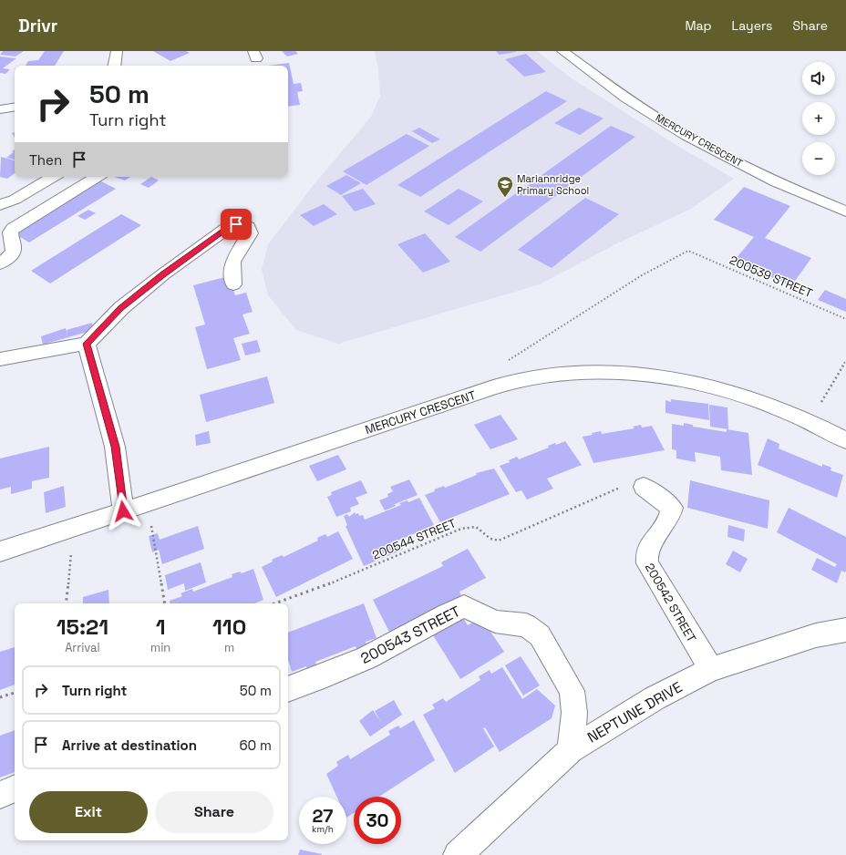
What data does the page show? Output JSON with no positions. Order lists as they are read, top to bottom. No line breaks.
{"streets":{"street":["MERCURY CRESCENT","200542 STREET","200543 STREET","NEPTUNE DRIVE"],"path":["200539 STREET","200544 STREET"]},"crossings":[["200544 STREET","200542 STREET"],["200542 STREET","NEPTUNE DRIVE"],["200543 STREET","NEPTUNE DRIVE"]],"places":{"school or university":["Mariannridge Primary School"]},"page":{"header":"Drivr","nav":["Map","Layers","Share"],"map_buttons":["+","−"],"turn":["50 m","Turn right"],"then":"Then","eta":["15:21","Arrival","1","min","110","m"],"list":[{"name":"Turn right","value":"50 m"},{"name":"Arrive at destination","value":"60 m"}],"buttons":["Exit","Share"],"speed":"27 km/h","limit":"30"}}
